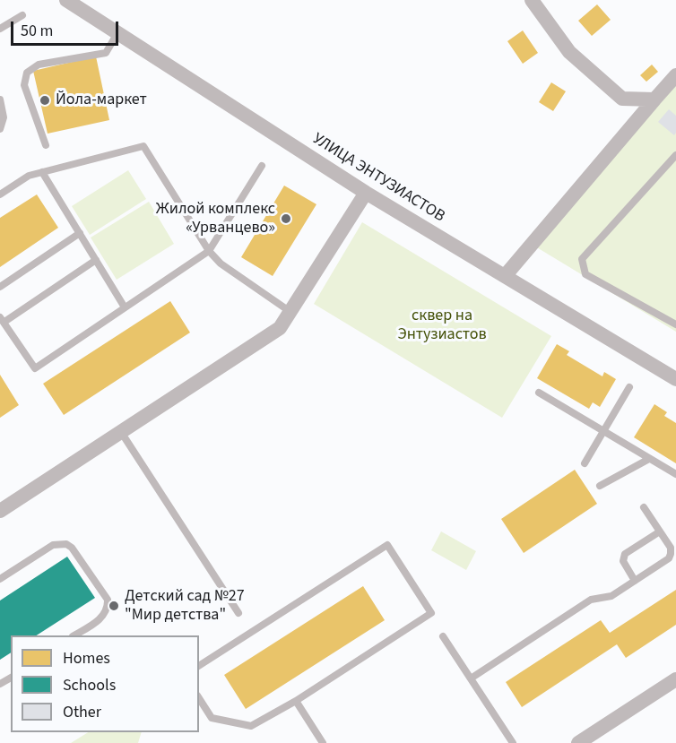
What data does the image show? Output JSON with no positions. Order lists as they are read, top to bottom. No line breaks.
{"streets":{"street":["УЛИЦА ЭНТУЗИАСТОВ"]},"parks":["сквер на Энтузиастов"],"places":["Йола-маркет","Жилой комплекс «Урванцево»","Детский сад №27 \"Мир детства\""],"legend":["Homes","Schools","Other"],"scale_bar":"50 m"}
